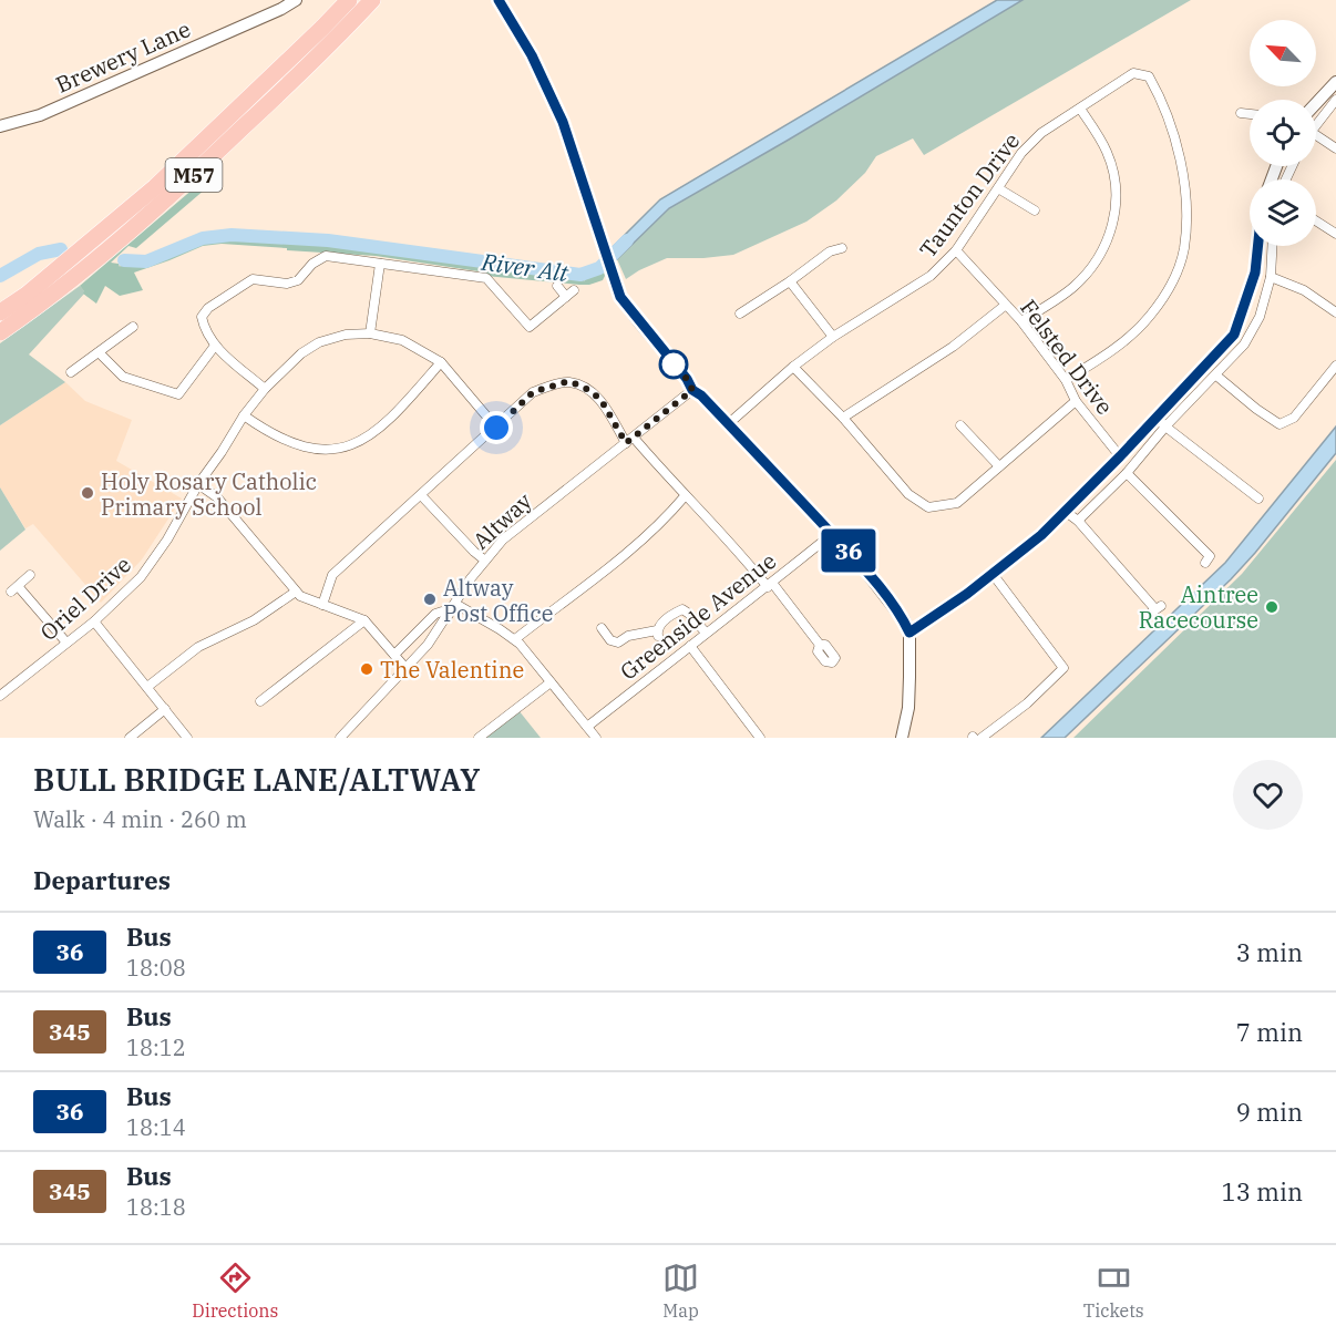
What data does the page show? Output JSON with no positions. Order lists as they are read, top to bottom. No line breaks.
{"streets":{"highway":["M57"],"street":["Brewery Lane","Taunton Drive","Felsted Drive","Altway","Oriel Drive","Greenside Avenue"]},"crossings":[["Taunton Drive","Felsted Drive"]],"water":["River Alt"],"places":["Holy Rosary Catholic Primary School","Altway Post Office","Aintree Racecourse","The Valentine"],"lines":["bus line 36"],"north":"top left","page":{"on_map":"36","heading":[["BULL BRIDGE LANE/ALTWAY","Walk · 4 min · 260 m"],"Departures"],"list":[{"mark":"36","name":"Bus","note":"18:08","value":"3 min"},{"mark":"345","name":"Bus","note":"18:12","value":"7 min"},{"mark":"36","name":"Bus","note":"18:14","value":"9 min"},{"mark":"345","name":"Bus","note":"18:18","value":"13 min"}],"tabs":["Directions","Map","Tickets"]}}
